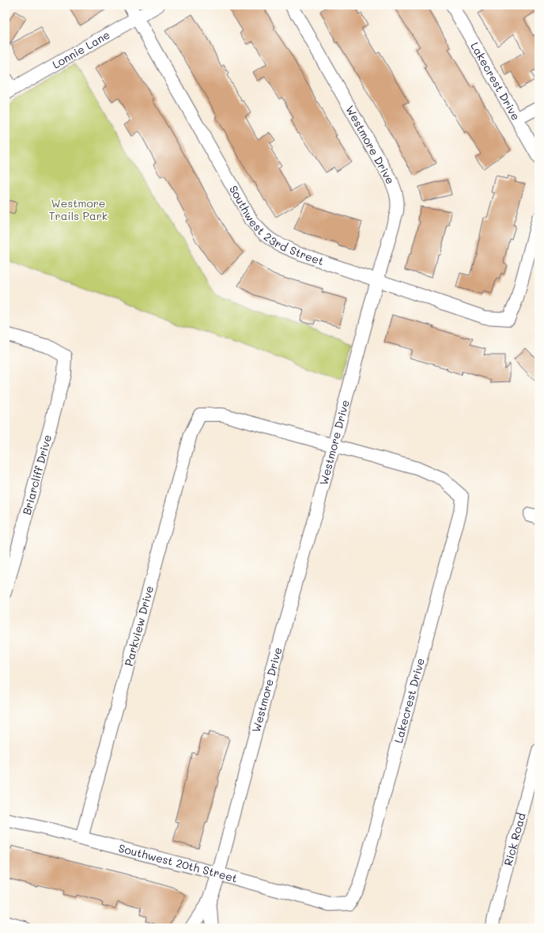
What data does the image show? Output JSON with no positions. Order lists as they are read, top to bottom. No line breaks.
{"streets":{"street":["Lonnie Lane","Lakecrest Drive","Westmore Drive","Southwest 23rd Street","Briarcliff Drive","Parkview Drive","Rick Road","Southwest 20th Street"]},"crossings":[["Lonnie Lane","Southwest 23rd Street"],["Lakecrest Drive","Westmore Drive"],["Lakecrest Drive","Parkview Drive"],["Lakecrest Drive","Southwest 20th Street"],["Westmore Drive","Southwest 23rd Street"],["Westmore Drive","Parkview Drive"],["Westmore Drive","Southwest 20th Street"],["Parkview Drive","Southwest 20th Street"]],"parks":["Westmore Trails Park"]}
